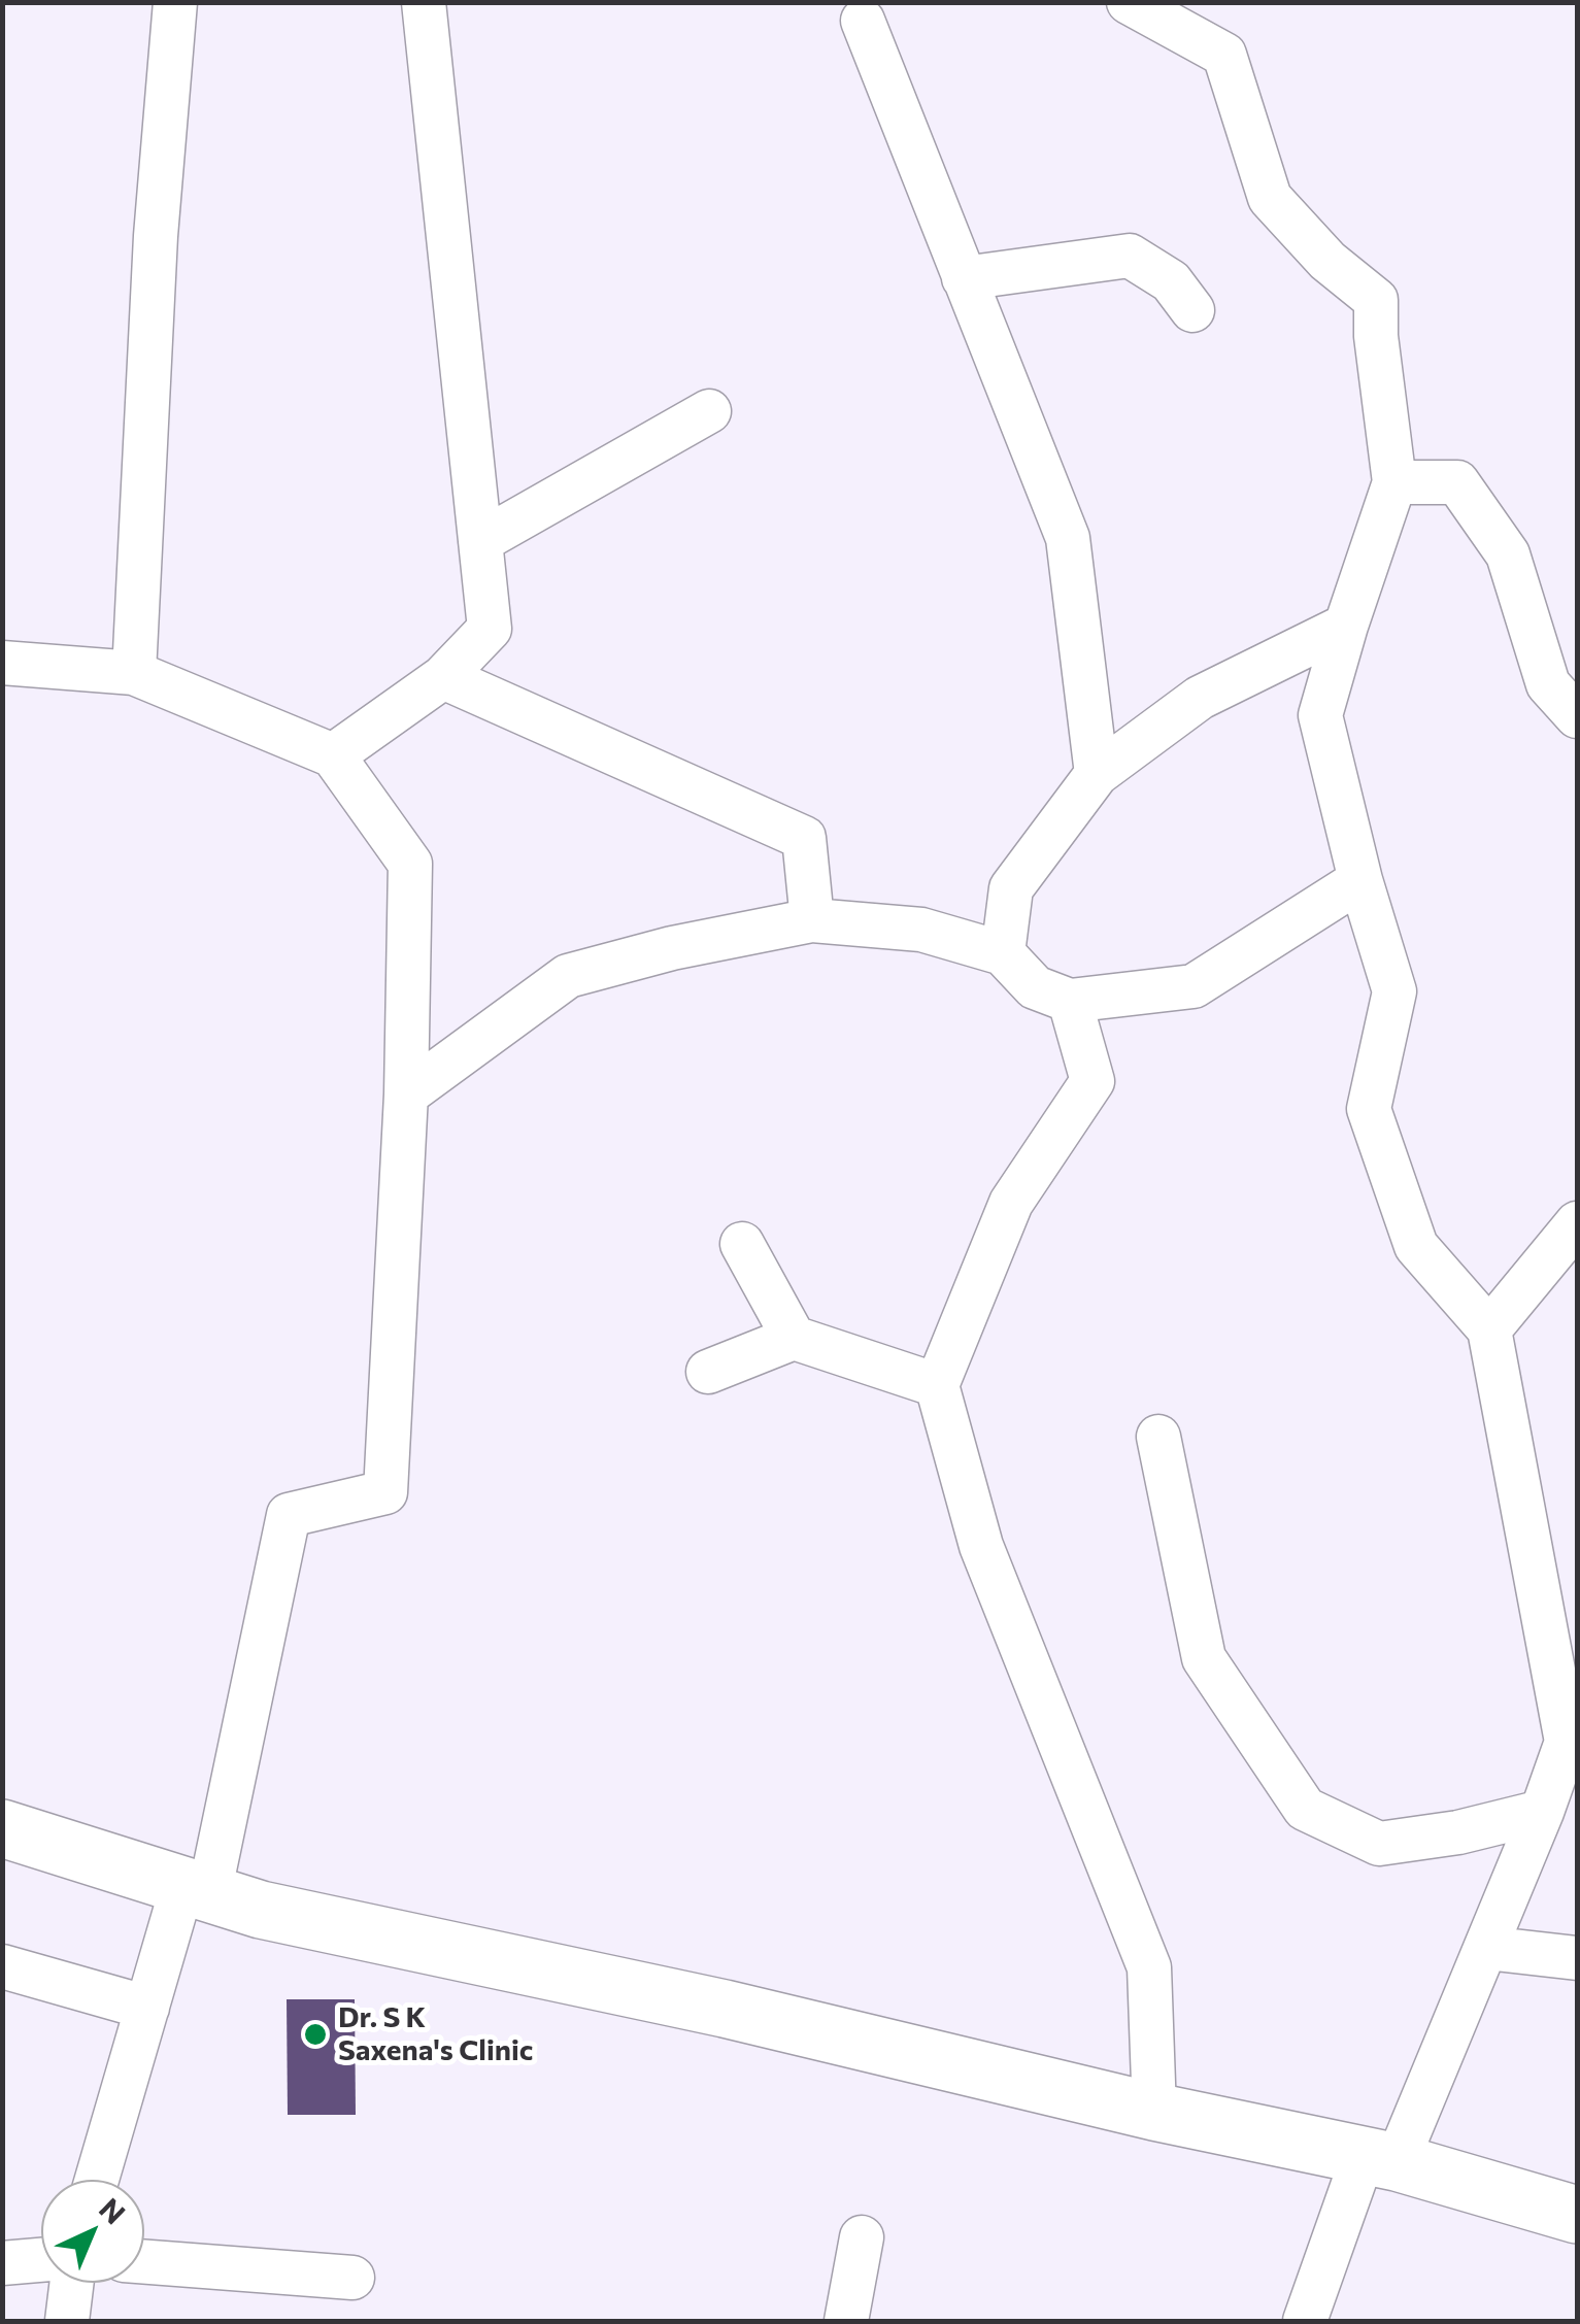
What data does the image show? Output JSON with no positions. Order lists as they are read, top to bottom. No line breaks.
{"places":["Dr. S K Saxena's Clinic"],"north":"top right"}
